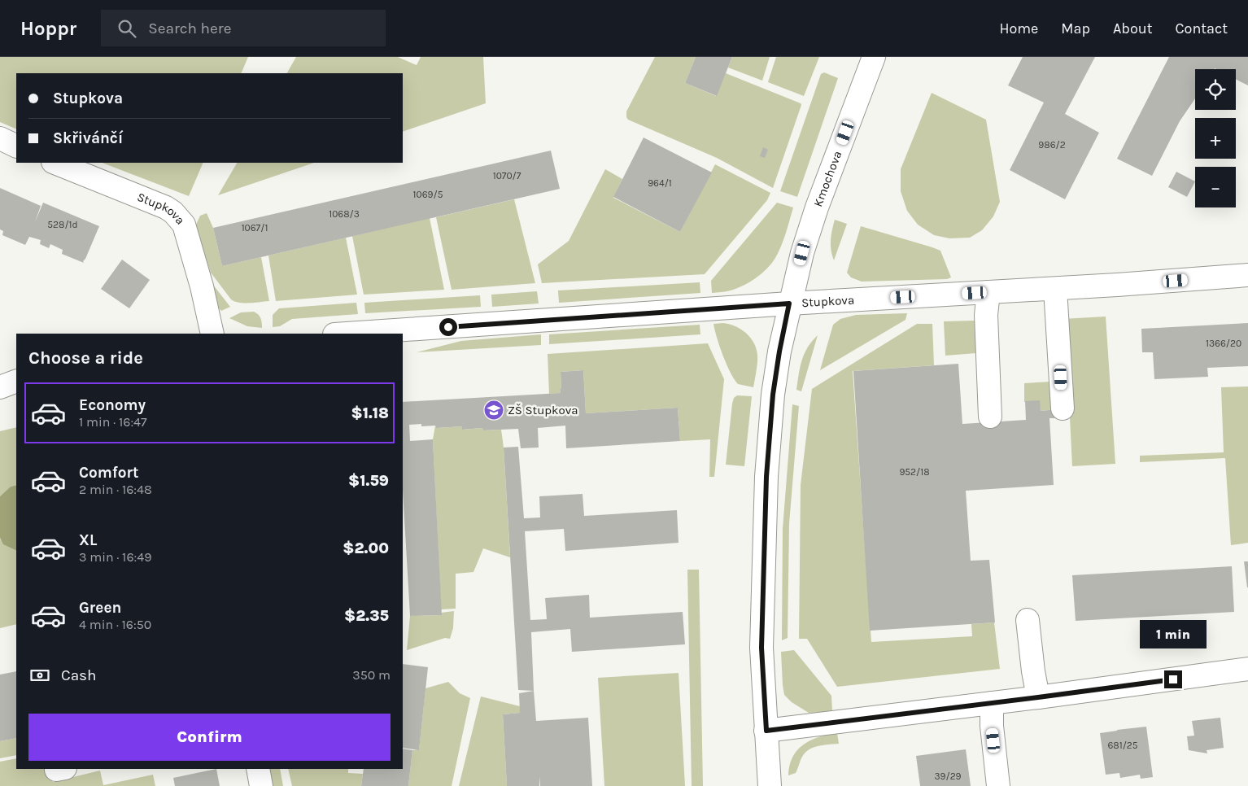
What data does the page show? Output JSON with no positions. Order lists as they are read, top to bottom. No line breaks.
{"streets":{"street":["Kmochova","Stupkova"]},"crossings":[["Kmochova","Stupkova"]],"places":{"school or university":["ZŠ Stupkova"]},"house_numbers":["986/2","1070/7","964/1","1069/5","1068/3","528/1d","1067/1","1366/20","952/18","681/25","39/29"],"page":{"header":"Hoppr","search":"Search here","nav":["Home","Map","About","Contact"],"map_buttons":["+","−"],"banner":["Stupkova","Skřivánčí"],"heading":"Choose a ride","list":[{"name":"Economy","note":"1 min · 16:47","value":"$1.18"},{"name":"Comfort","note":"2 min · 16:48","value":"$1.59"},{"name":"XL","note":"3 min · 16:49","value":"$2.00"},{"name":"Green","note":"4 min · 16:50","value":"$2.35"}],"bubble":"1 min","pay":["Cash","350 m"],"buttons":"Confirm"}}
